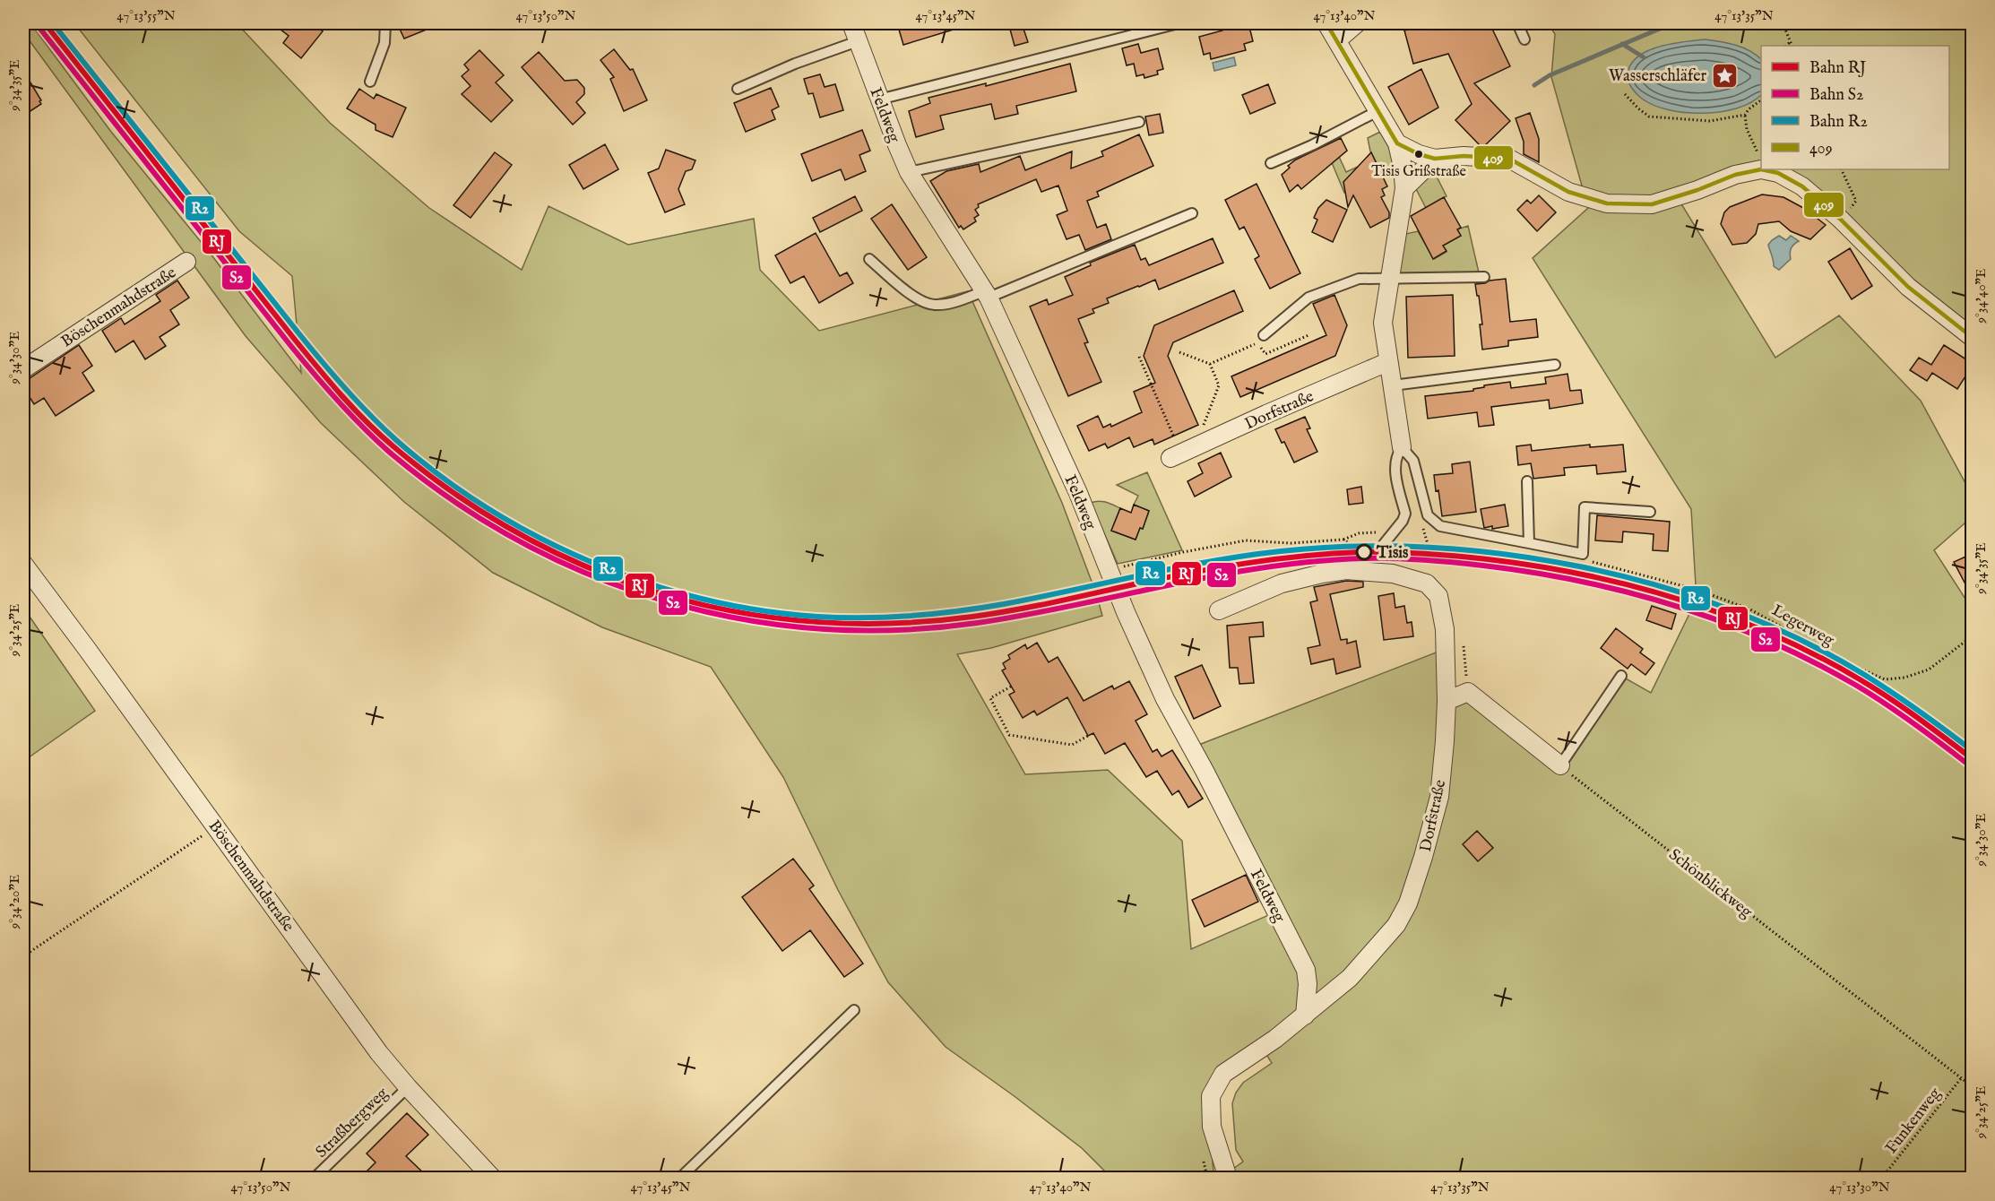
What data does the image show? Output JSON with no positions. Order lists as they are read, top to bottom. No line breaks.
{"streets":{"street":["Feldweg","Böschenmahdstraße","Dorfstraße"],"lane":["Straßbergweg"],"path":["Legerweg","Schönblickweg","Funkenweg"]},"crossings":[["Feldweg","Dorfstraße"],["Böschenmahdstraße","Straßbergweg"],["Schönblickweg","Funkenweg"]],"places":{"place":["Wasserschläfer"],"other":["Tisis Grißstraße","Tisis"]},"lines":["rail line RJ","rail line R2","transit line 409","rail line S2"],"legend":["Bahn RJ","Bahn S2","Bahn R2","409"],"coordinates":["47°13'55\"N","47°13'50\"N","47°13'45\"N","47°13'40\"N","47°13'35\"N","9°34'35\"E","9°34'40\"E","9°34'30\"E","9°34'25\"E","9°34'20\"E","47°13'30\"N"]}
